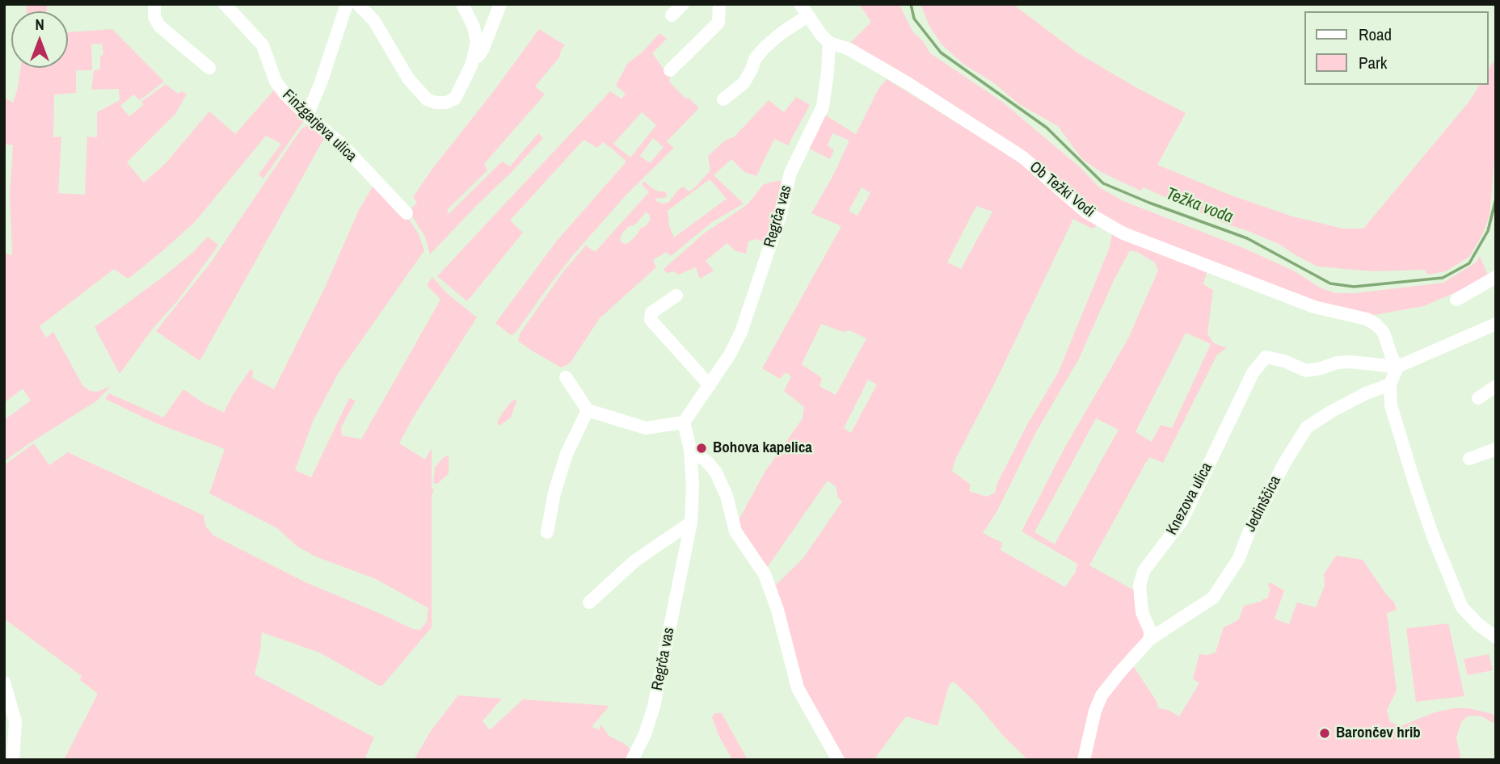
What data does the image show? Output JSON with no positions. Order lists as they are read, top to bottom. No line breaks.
{"streets":{"street":["Finžgarjeva ulica","Ob Težki Vodi","Regrča vas","Knezova ulica","Jedinščica"]},"crossings":[["Ob Težki Vodi","Regrča vas"],["Ob Težki Vodi","Knezova ulica"],["Knezova ulica","Jedinščica"]],"water":["Težka voda"],"places":["Bohova kapelica","Barončev hrib"],"legend":["Road","Park"],"north":"top"}
